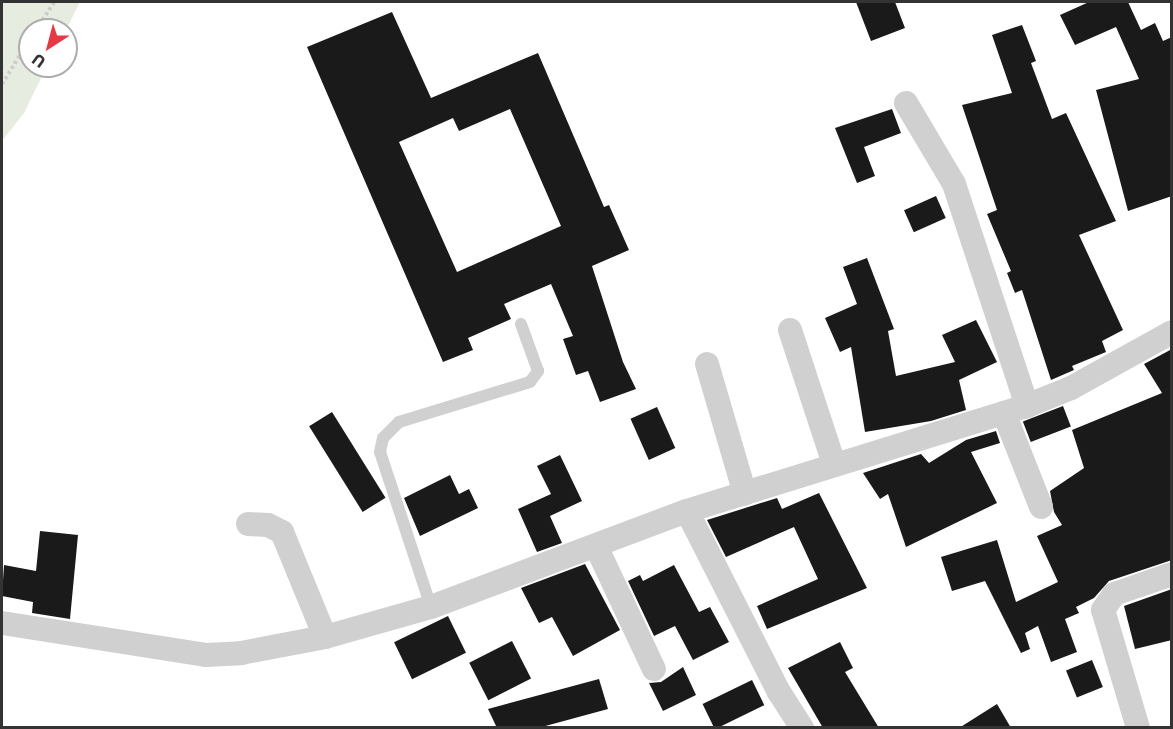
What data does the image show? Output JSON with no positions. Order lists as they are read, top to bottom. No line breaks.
{"north":"bottom left"}
